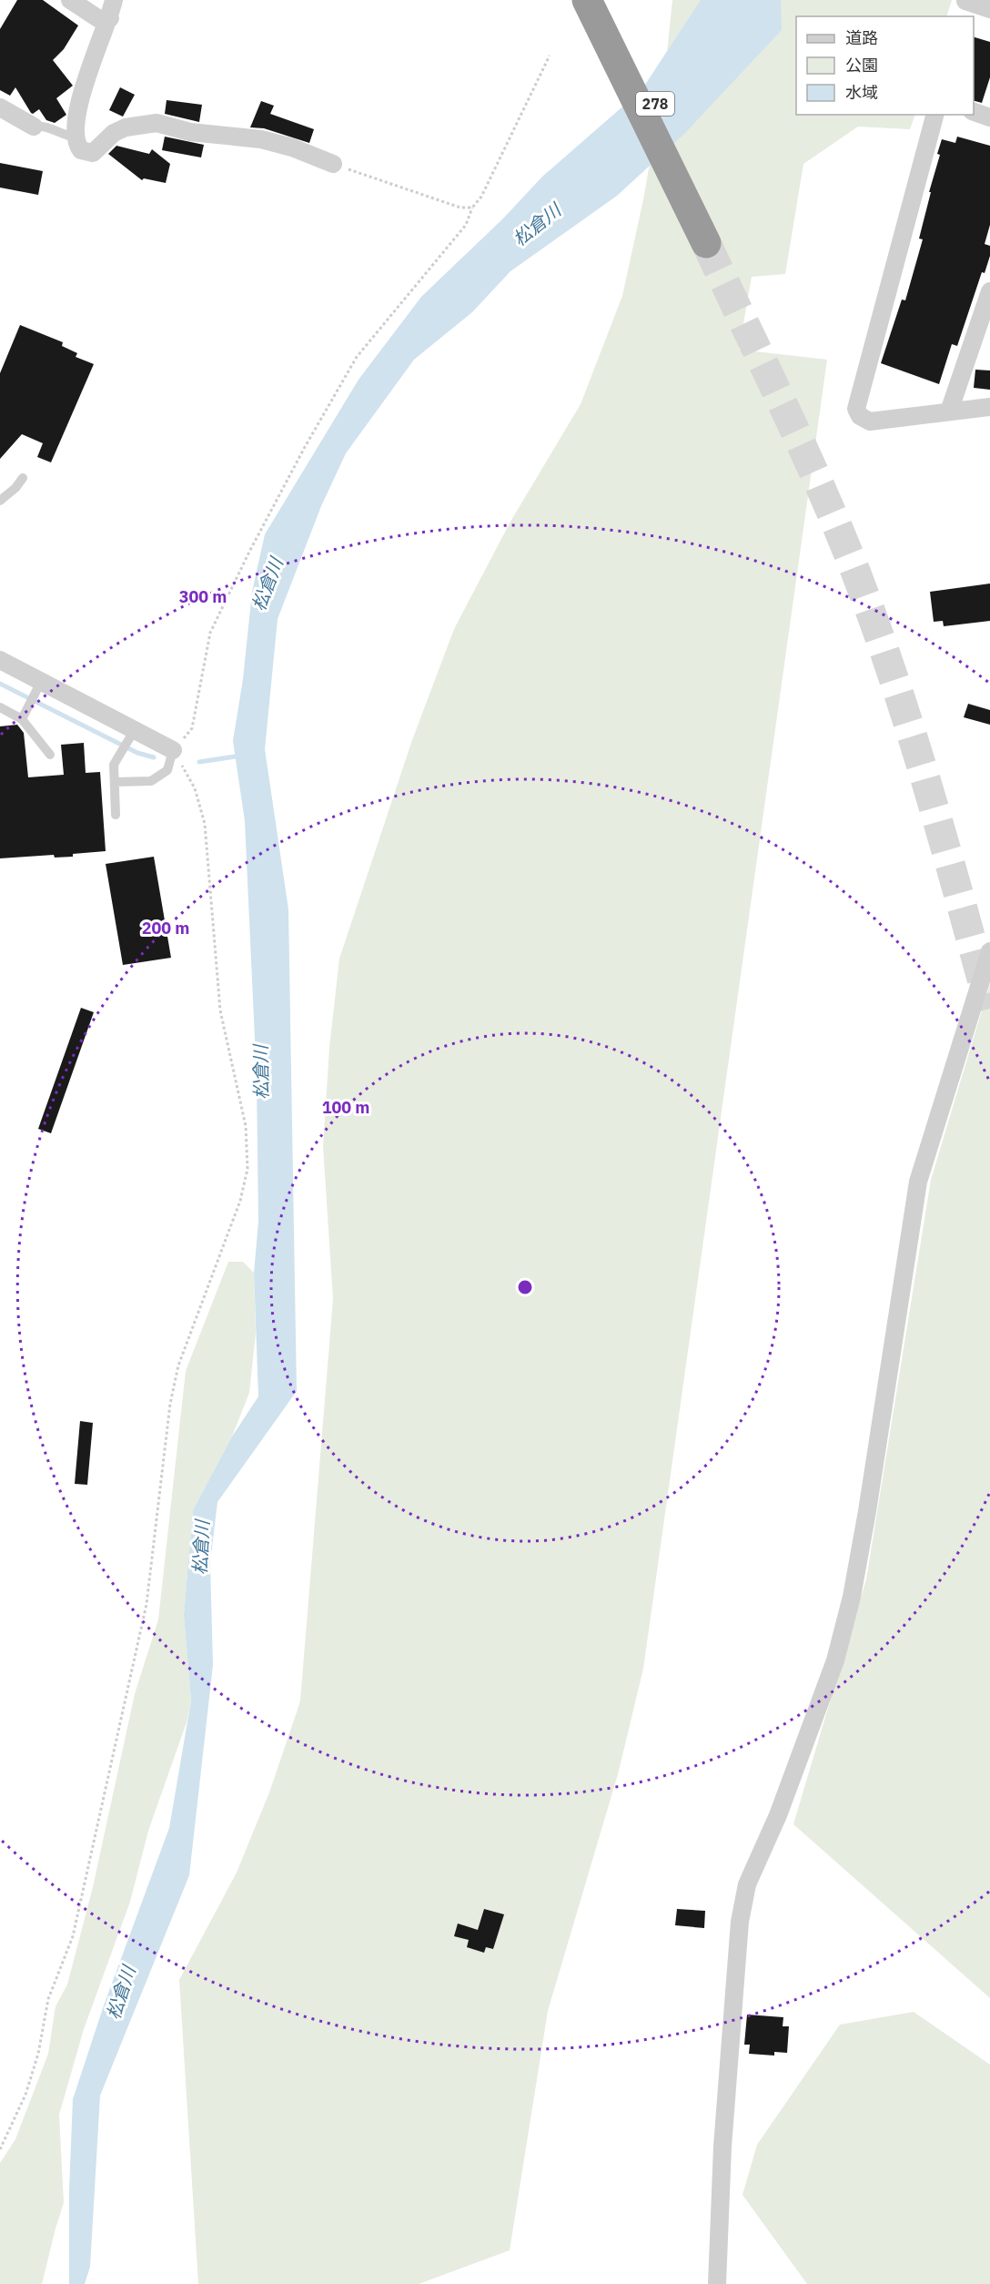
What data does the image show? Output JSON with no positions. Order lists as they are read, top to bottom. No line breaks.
{"streets":{"highway":["278"]},"water":["松倉川"],"legend":["道路","公園","水域"],"rings":["300 m","200 m","100 m"]}
